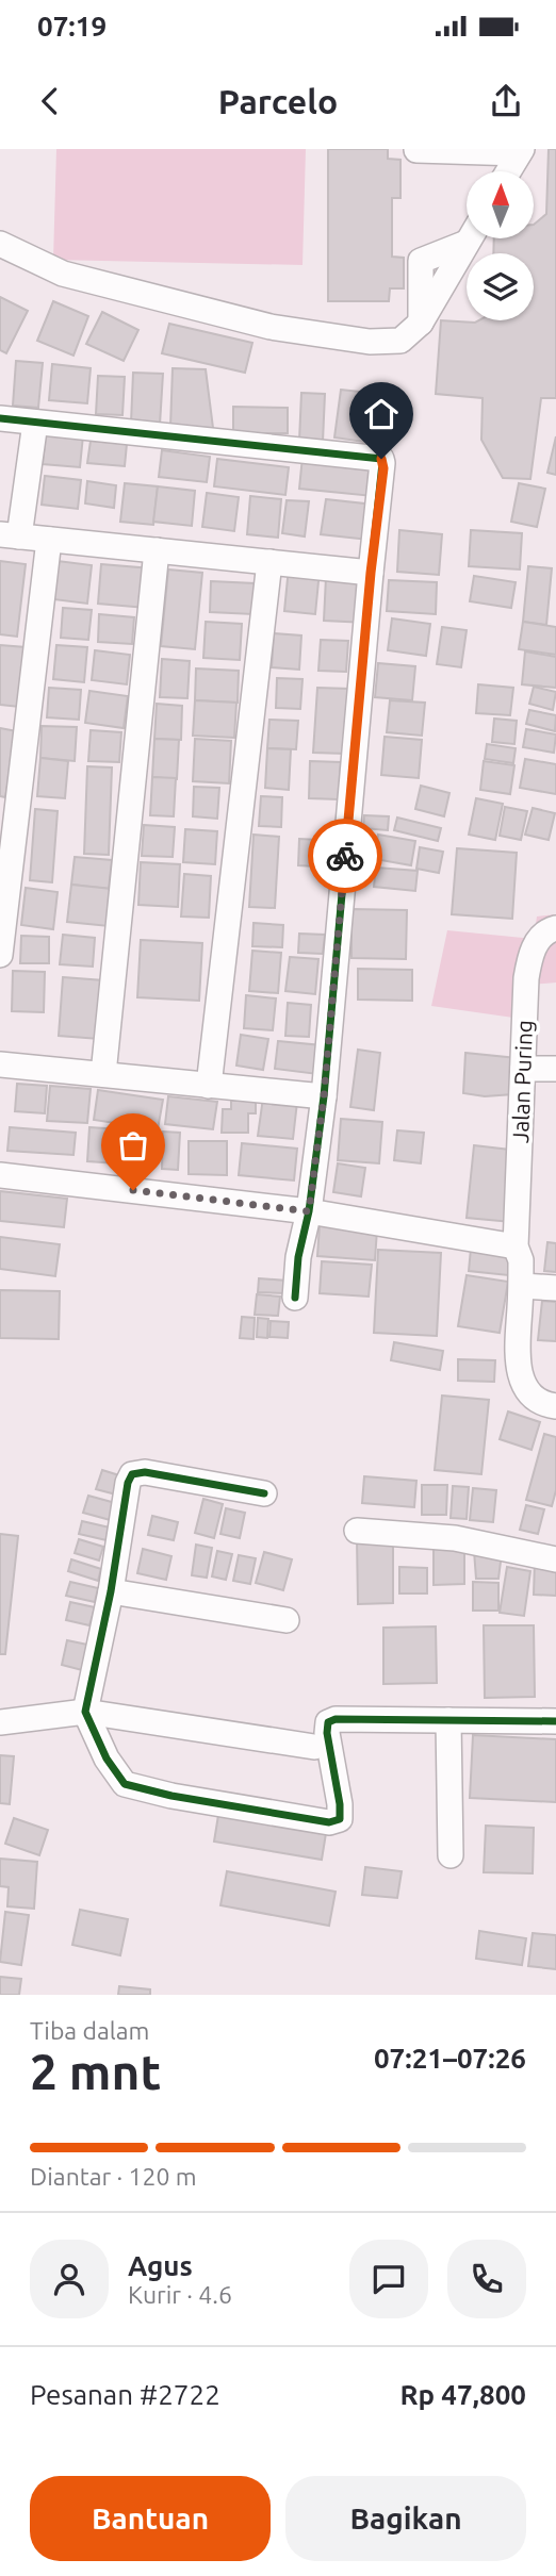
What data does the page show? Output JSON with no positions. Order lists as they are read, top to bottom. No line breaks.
{"streets":{"street":["Jalan Puring"]},"north":"top","page":{"status":"07:19","header":"Parcelo","heading":["2 mnt","Tiba dalam","07:21–07:26"],"panel":["Agus","Kurir · 4.6","Pesanan #2722","Rp 47,800"],"bar":"Diantar · 120 m","buttons":["Bantuan","Bagikan"]}}
